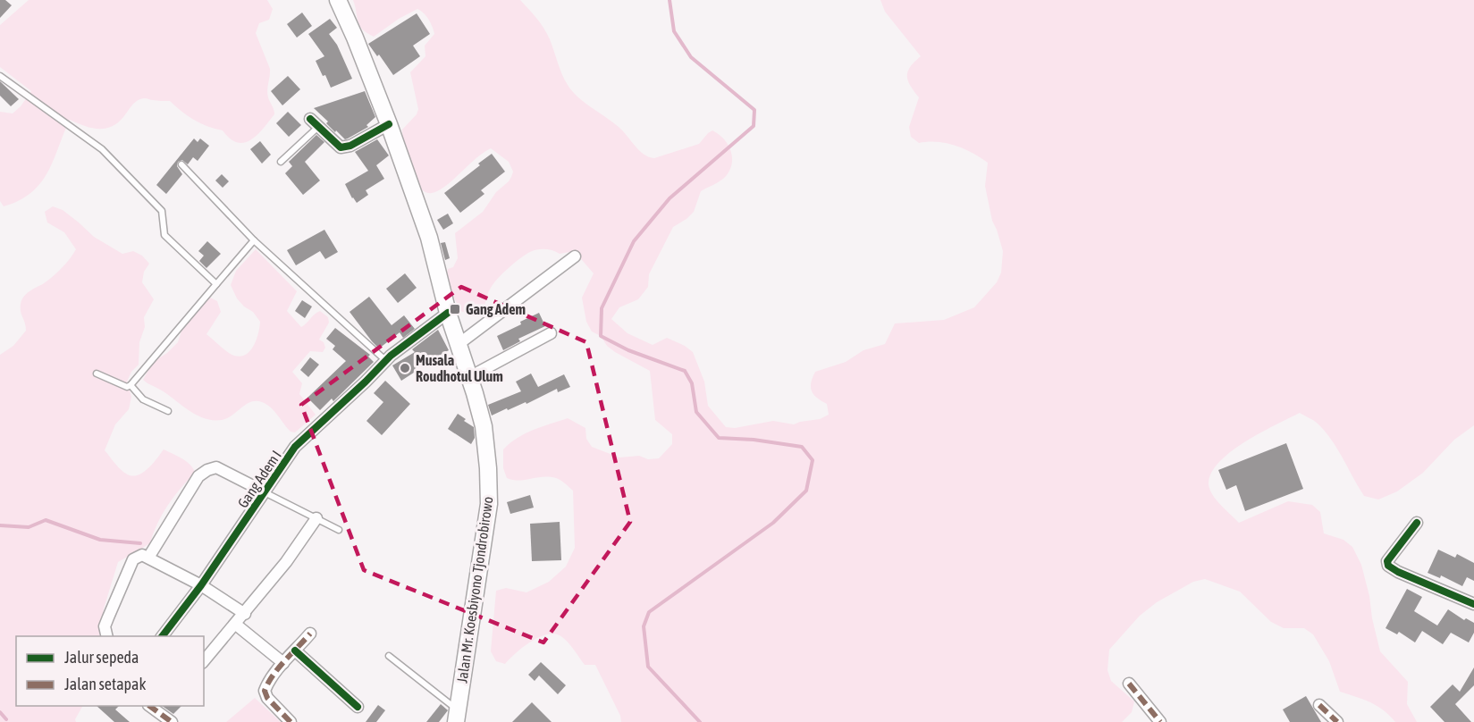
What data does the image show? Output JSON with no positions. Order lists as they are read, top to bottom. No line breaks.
{"streets":{"main road":["Jalan Mr. Koesbiyono Tjondrobirowo"],"street":["Gang Adem I"]},"crossings":[["Gang Adem I","Jalan Mr. Koesbiyono Tjondrobirowo"]],"places":{"transit":["Gang Adem"],"other":["Musala Roudhotul Ulum"]},"legend":["Jalur sepeda","Jalan setapak"]}
